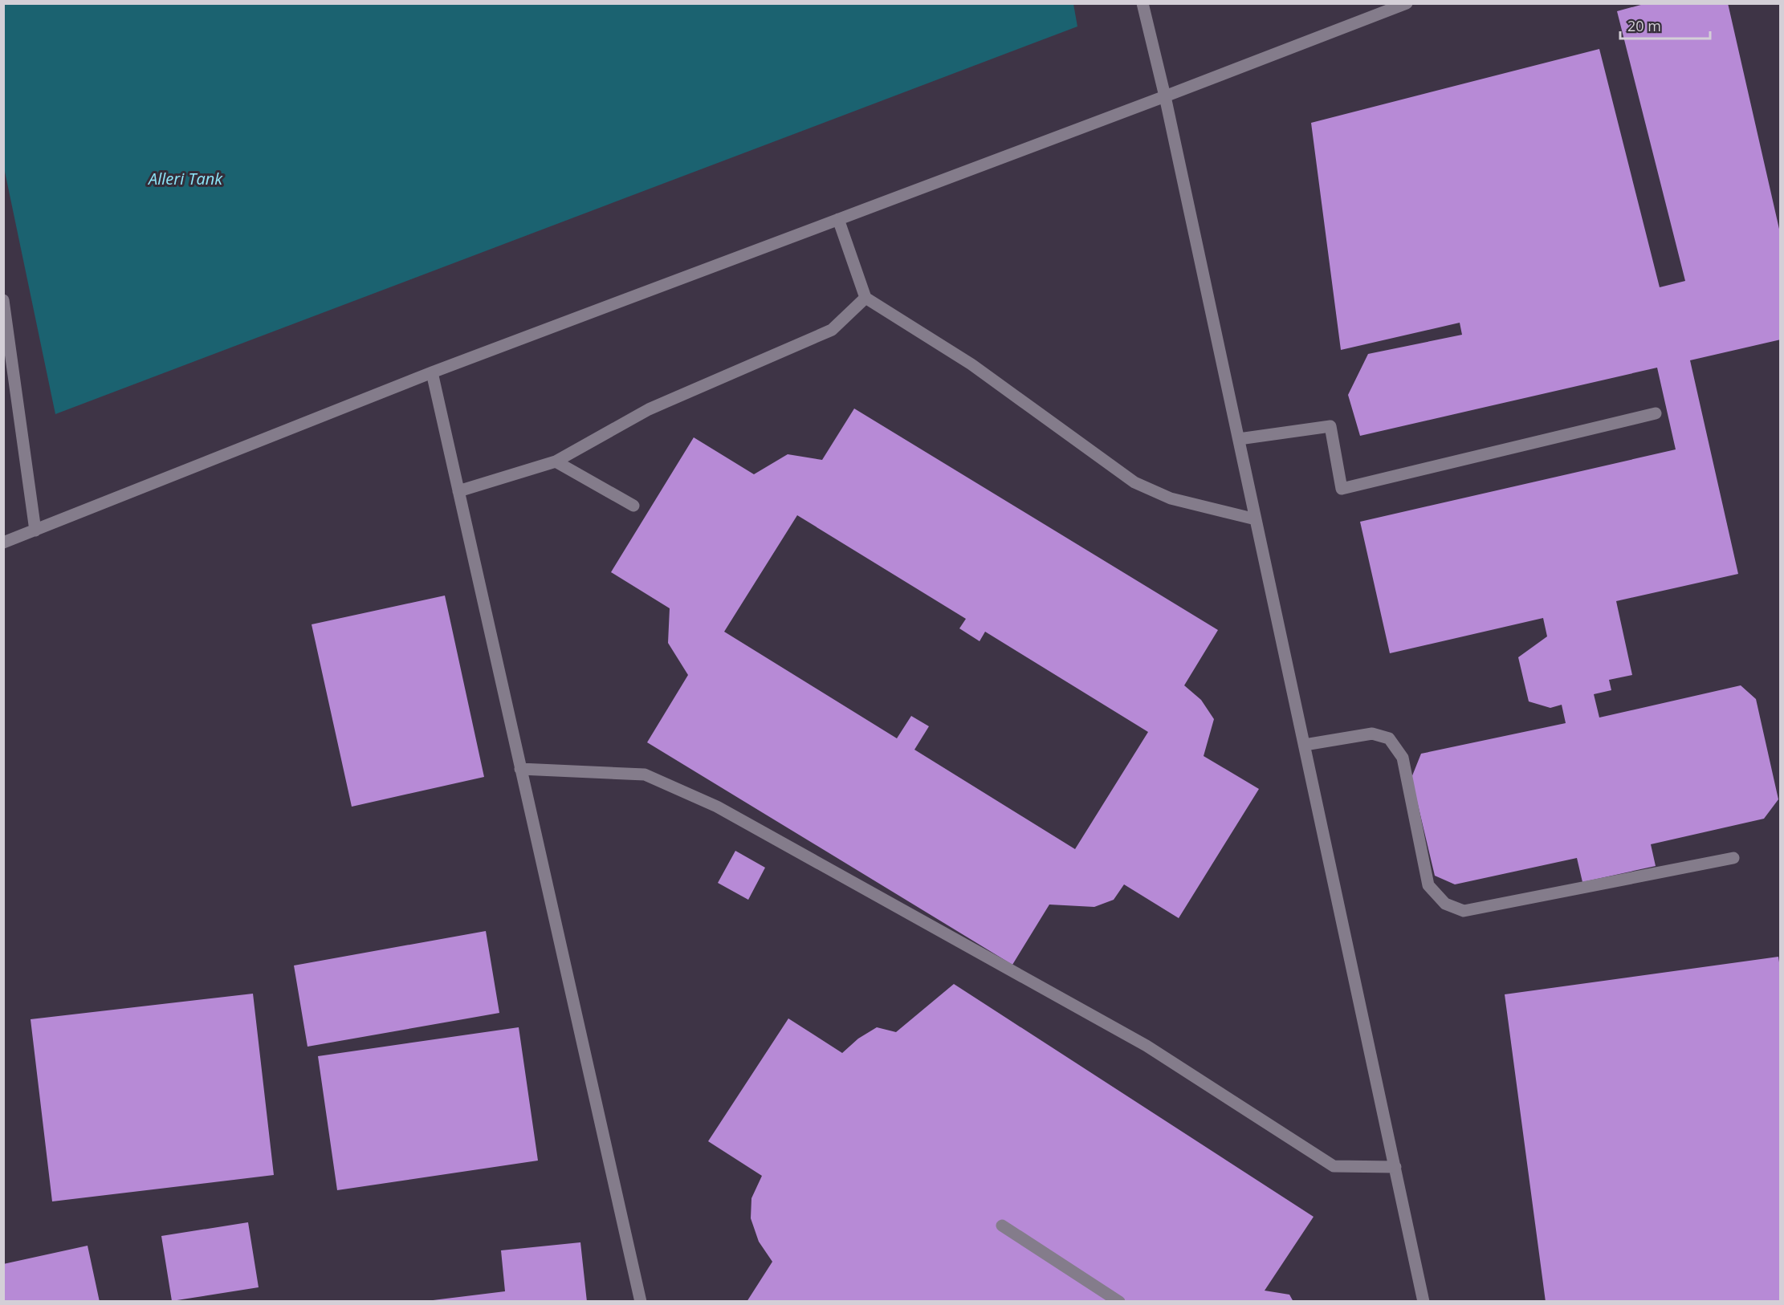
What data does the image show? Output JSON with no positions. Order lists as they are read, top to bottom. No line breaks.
{"water":["Alleri Tank"],"scale_bar":"20 m"}
